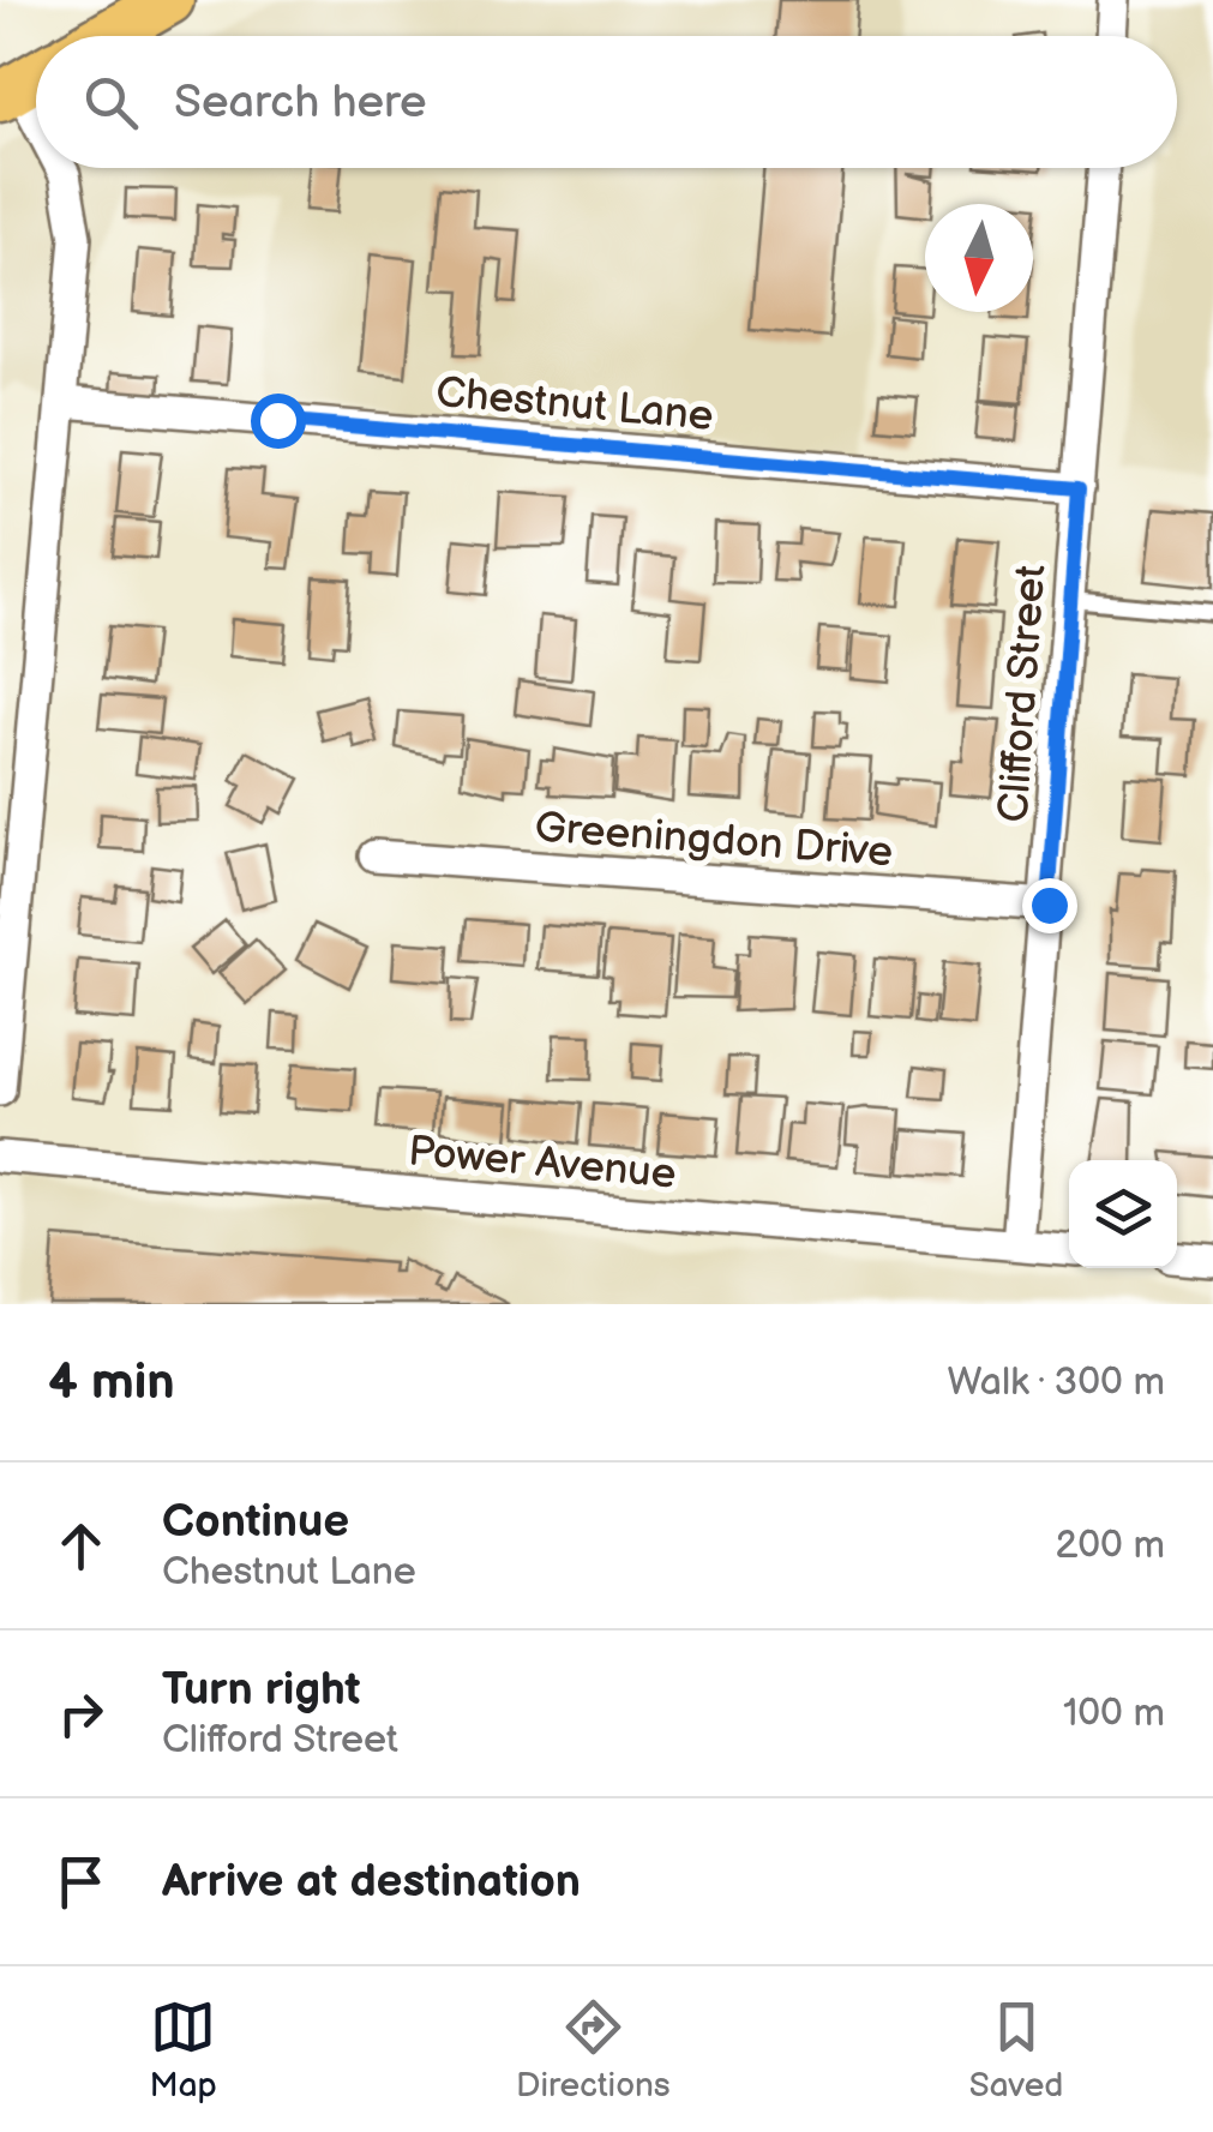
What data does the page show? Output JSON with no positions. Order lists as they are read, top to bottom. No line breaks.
{"streets":{"street":["Chestnut Lane","Clifford Street","Greeningdon Drive","Power Avenue"]},"crossings":[["Chestnut Lane","Clifford Street"],["Clifford Street","Greeningdon Drive"],["Clifford Street","Power Avenue"]],"north":"bottom","page":{"search":"Search here","heading":["4 min","Walk · 300 m"],"list":[["Continue","Chestnut Lane","200 m"],["Turn right","Clifford Street","100 m"],"Arrive at destination"],"nav":["Map","Directions","Saved"]}}
